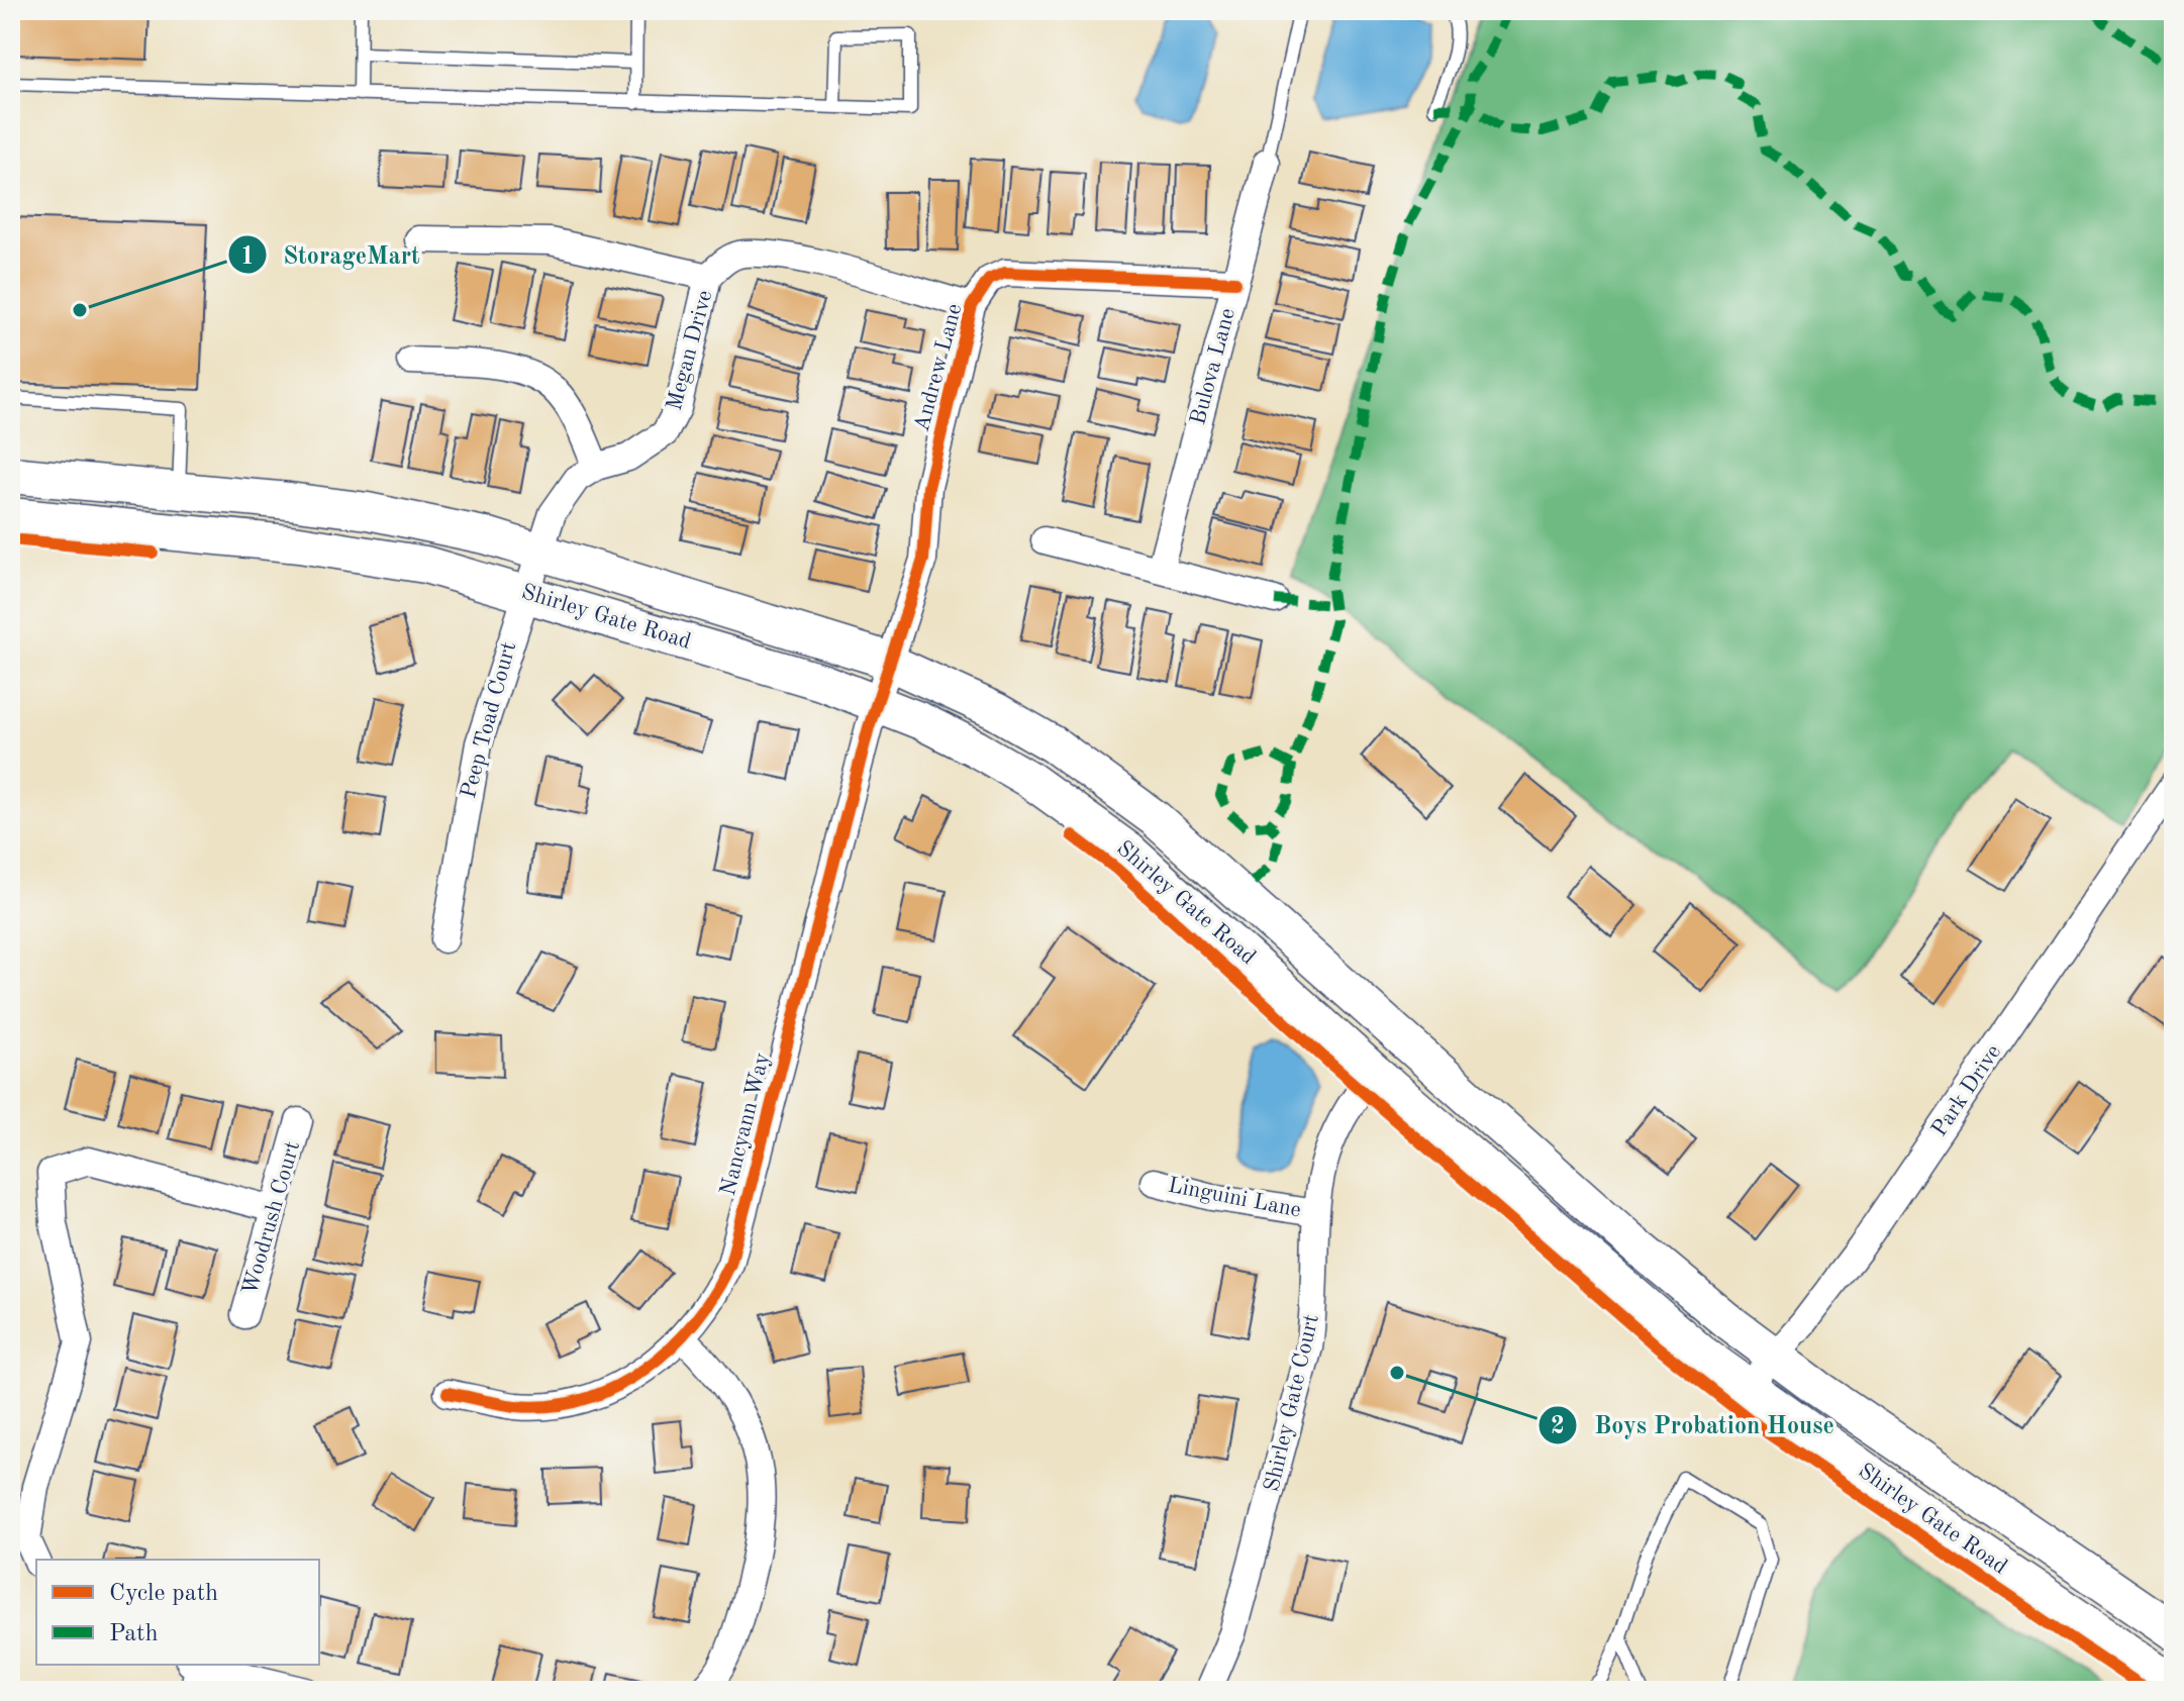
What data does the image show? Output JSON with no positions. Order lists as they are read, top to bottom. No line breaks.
{"streets":{"main road":["Shirley Gate Road"],"street":["Megan Drive","Bulova Lane","Andrew Lane","Peep Toad Court","Park Drive","Nancyann Way","Linguini Lane","Woodrush Court","Shirley Gate Court"]},"crossings":[["Megan Drive","Andrew Lane"],["Megan Drive","Shirley Gate Road"],["Megan Drive","Peep Toad Court"],["Bulova Lane","Andrew Lane"],["Andrew Lane","Shirley Gate Road"],["Andrew Lane","Nancyann Way"],["Shirley Gate Road","Peep Toad Court"],["Shirley Gate Road","Park Drive"],["Shirley Gate Road","Nancyann Way"],["Shirley Gate Road","Shirley Gate Court"],["Linguini Lane","Shirley Gate Court"]],"places":["StorageMart","Boys Probation House"],"legend":["Cycle path","Path"]}
